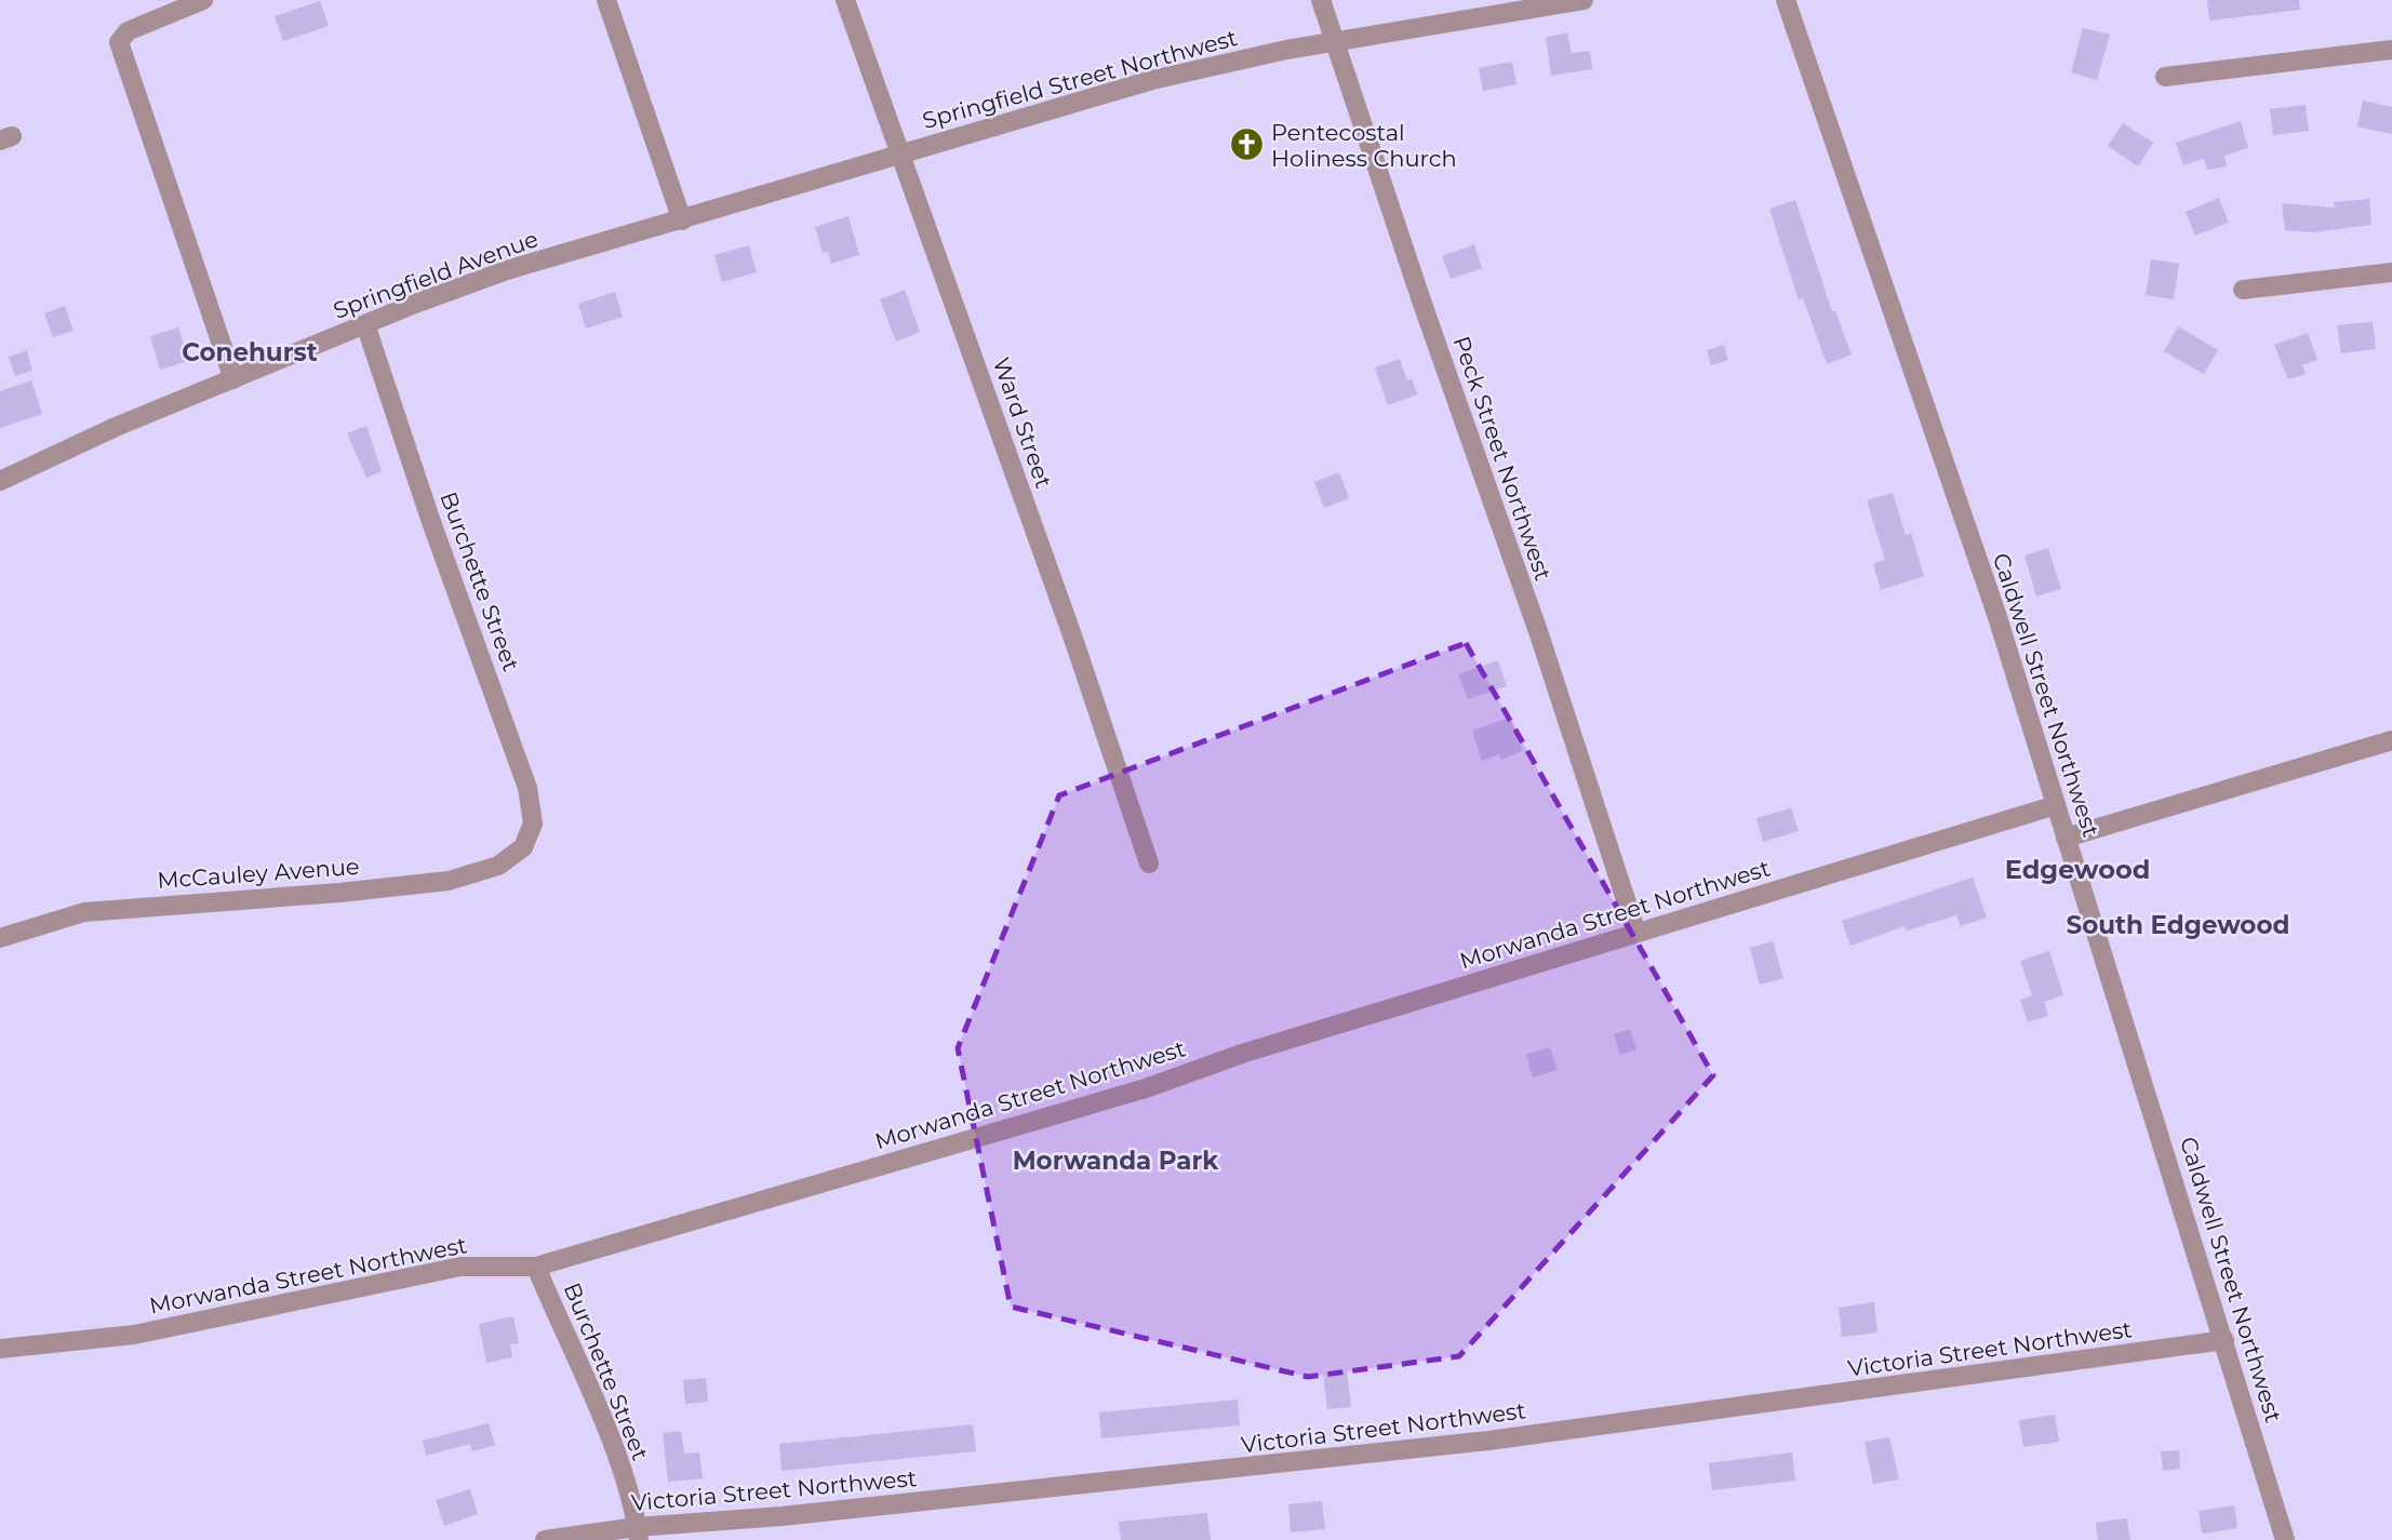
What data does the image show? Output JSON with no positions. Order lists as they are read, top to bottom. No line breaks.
{"streets":{"street":["Springfield Street Northwest","Springfield Avenue","Ward Street","Peck Street Northwest","Burchette Street","Caldwell Street Northwest","McCauley Avenue","Morwanda Street Northwest","Victoria Street Northwest"]},"crossings":[["Springfield Street Northwest","Springfield Avenue"],["Springfield Street Northwest","Ward Street"],["Springfield Street Northwest","Peck Street Northwest"],["Springfield Avenue","Ward Street"],["Springfield Avenue","Burchette Street"],["Peck Street Northwest","Morwanda Street Northwest"],["Burchette Street","McCauley Avenue"],["Burchette Street","Morwanda Street Northwest"],["Burchette Street","Victoria Street Northwest"],["Caldwell Street Northwest","Morwanda Street Northwest"],["Caldwell Street Northwest","Victoria Street Northwest"]],"districts":["Conehurst","Edgewood","South Edgewood","Morwanda Park"],"places":{"church":["Pentecostal Holiness Church"]}}
